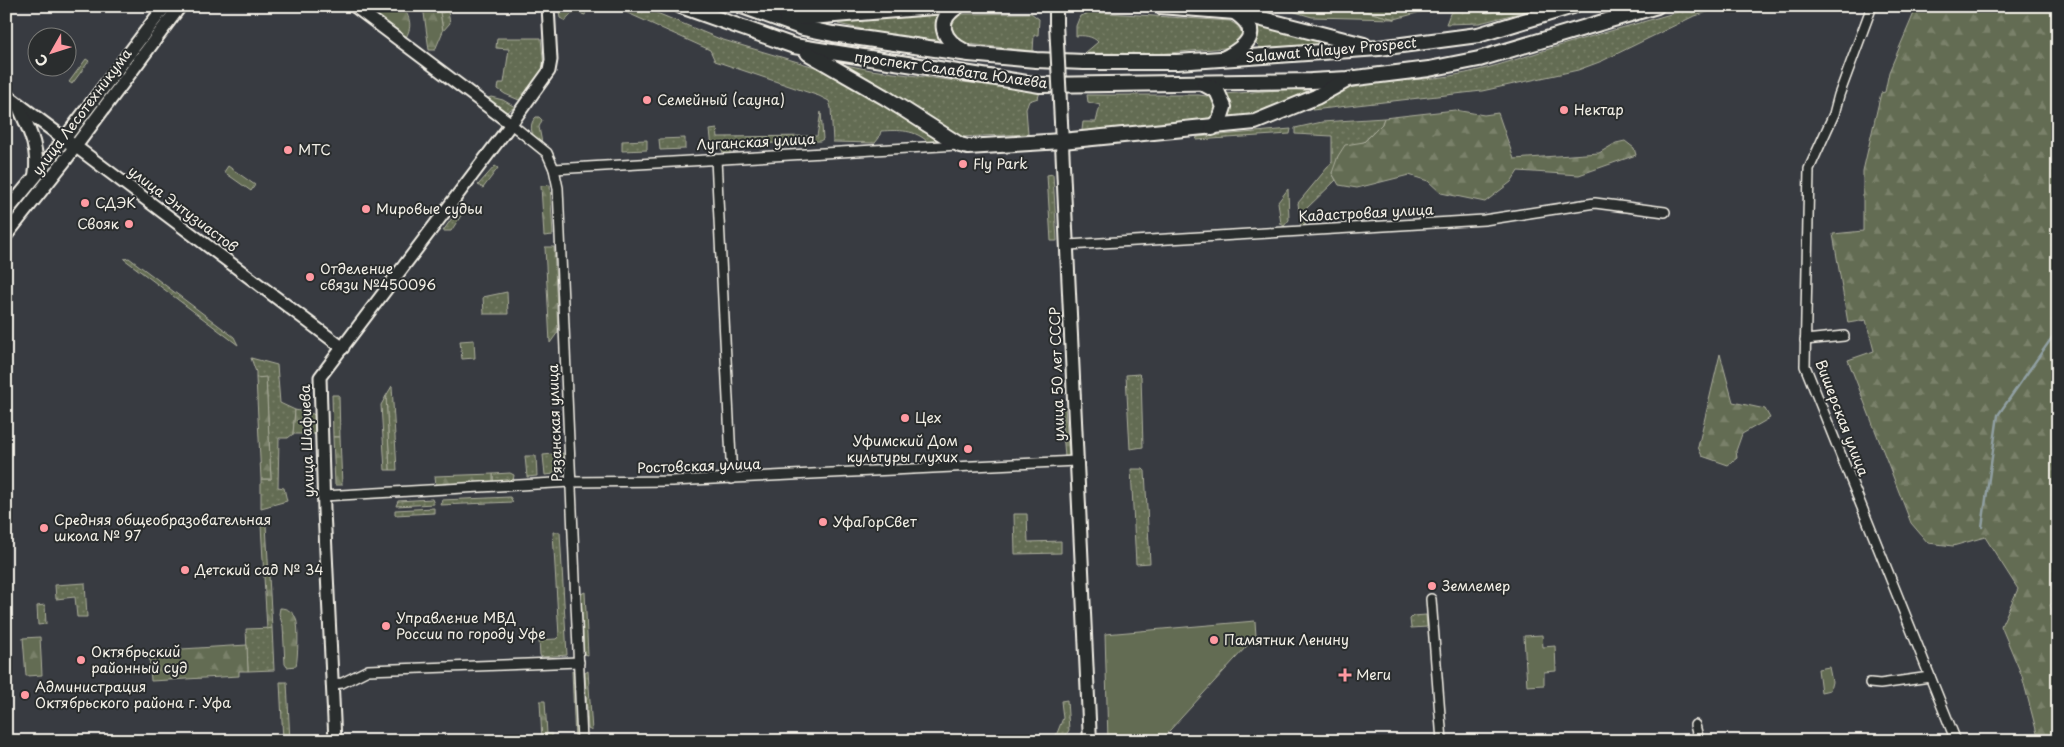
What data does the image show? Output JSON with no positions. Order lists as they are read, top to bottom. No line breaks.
{"streets":{"main road":["Salawat Yulayev Prospect","проспект Салавата Юлаева","улица Лесотехникума","улица Энтузиастов","улица 50 лет СССР"],"street":["Луганская улица","Кадастровая улица","Вишерская улица","Рязанская улица","улица Шафиева","Ростовская улица"]},"crossings":[["Salawat Yulayev Prospect","проспект Салавата Юлаева"],["улица Лесотехникума","улица Энтузиастов"],["Луганская улица","Рязанская улица"],["улица Энтузиастов","улица Шафиева"],["Кадастровая улица","улица 50 лет СССР"],["улица 50 лет СССР","Ростовская улица"],["Рязанская улица","улица Шафиева"],["Рязанская улица","Ростовская улица"],["улица Шафиева","Ростовская улица"]],"places":{"other":["Семейный (сауна)","Нектар","МТС","Fly Park","СДЭК","Мировые судьи","Свояк","Отделение связи №450096","Цех","Уфимский Дом культуры глухих","УфаГорСвет","Средняя общеобразовательная школа № 97","Детский сад № 34","Землемер","Управление МВД России по городу Уфе","Памятник Ленину","Октябрьский районный суд","Администрация Октябрьского района г. Уфа"],"health":["Меги"]},"north":"bottom left"}
